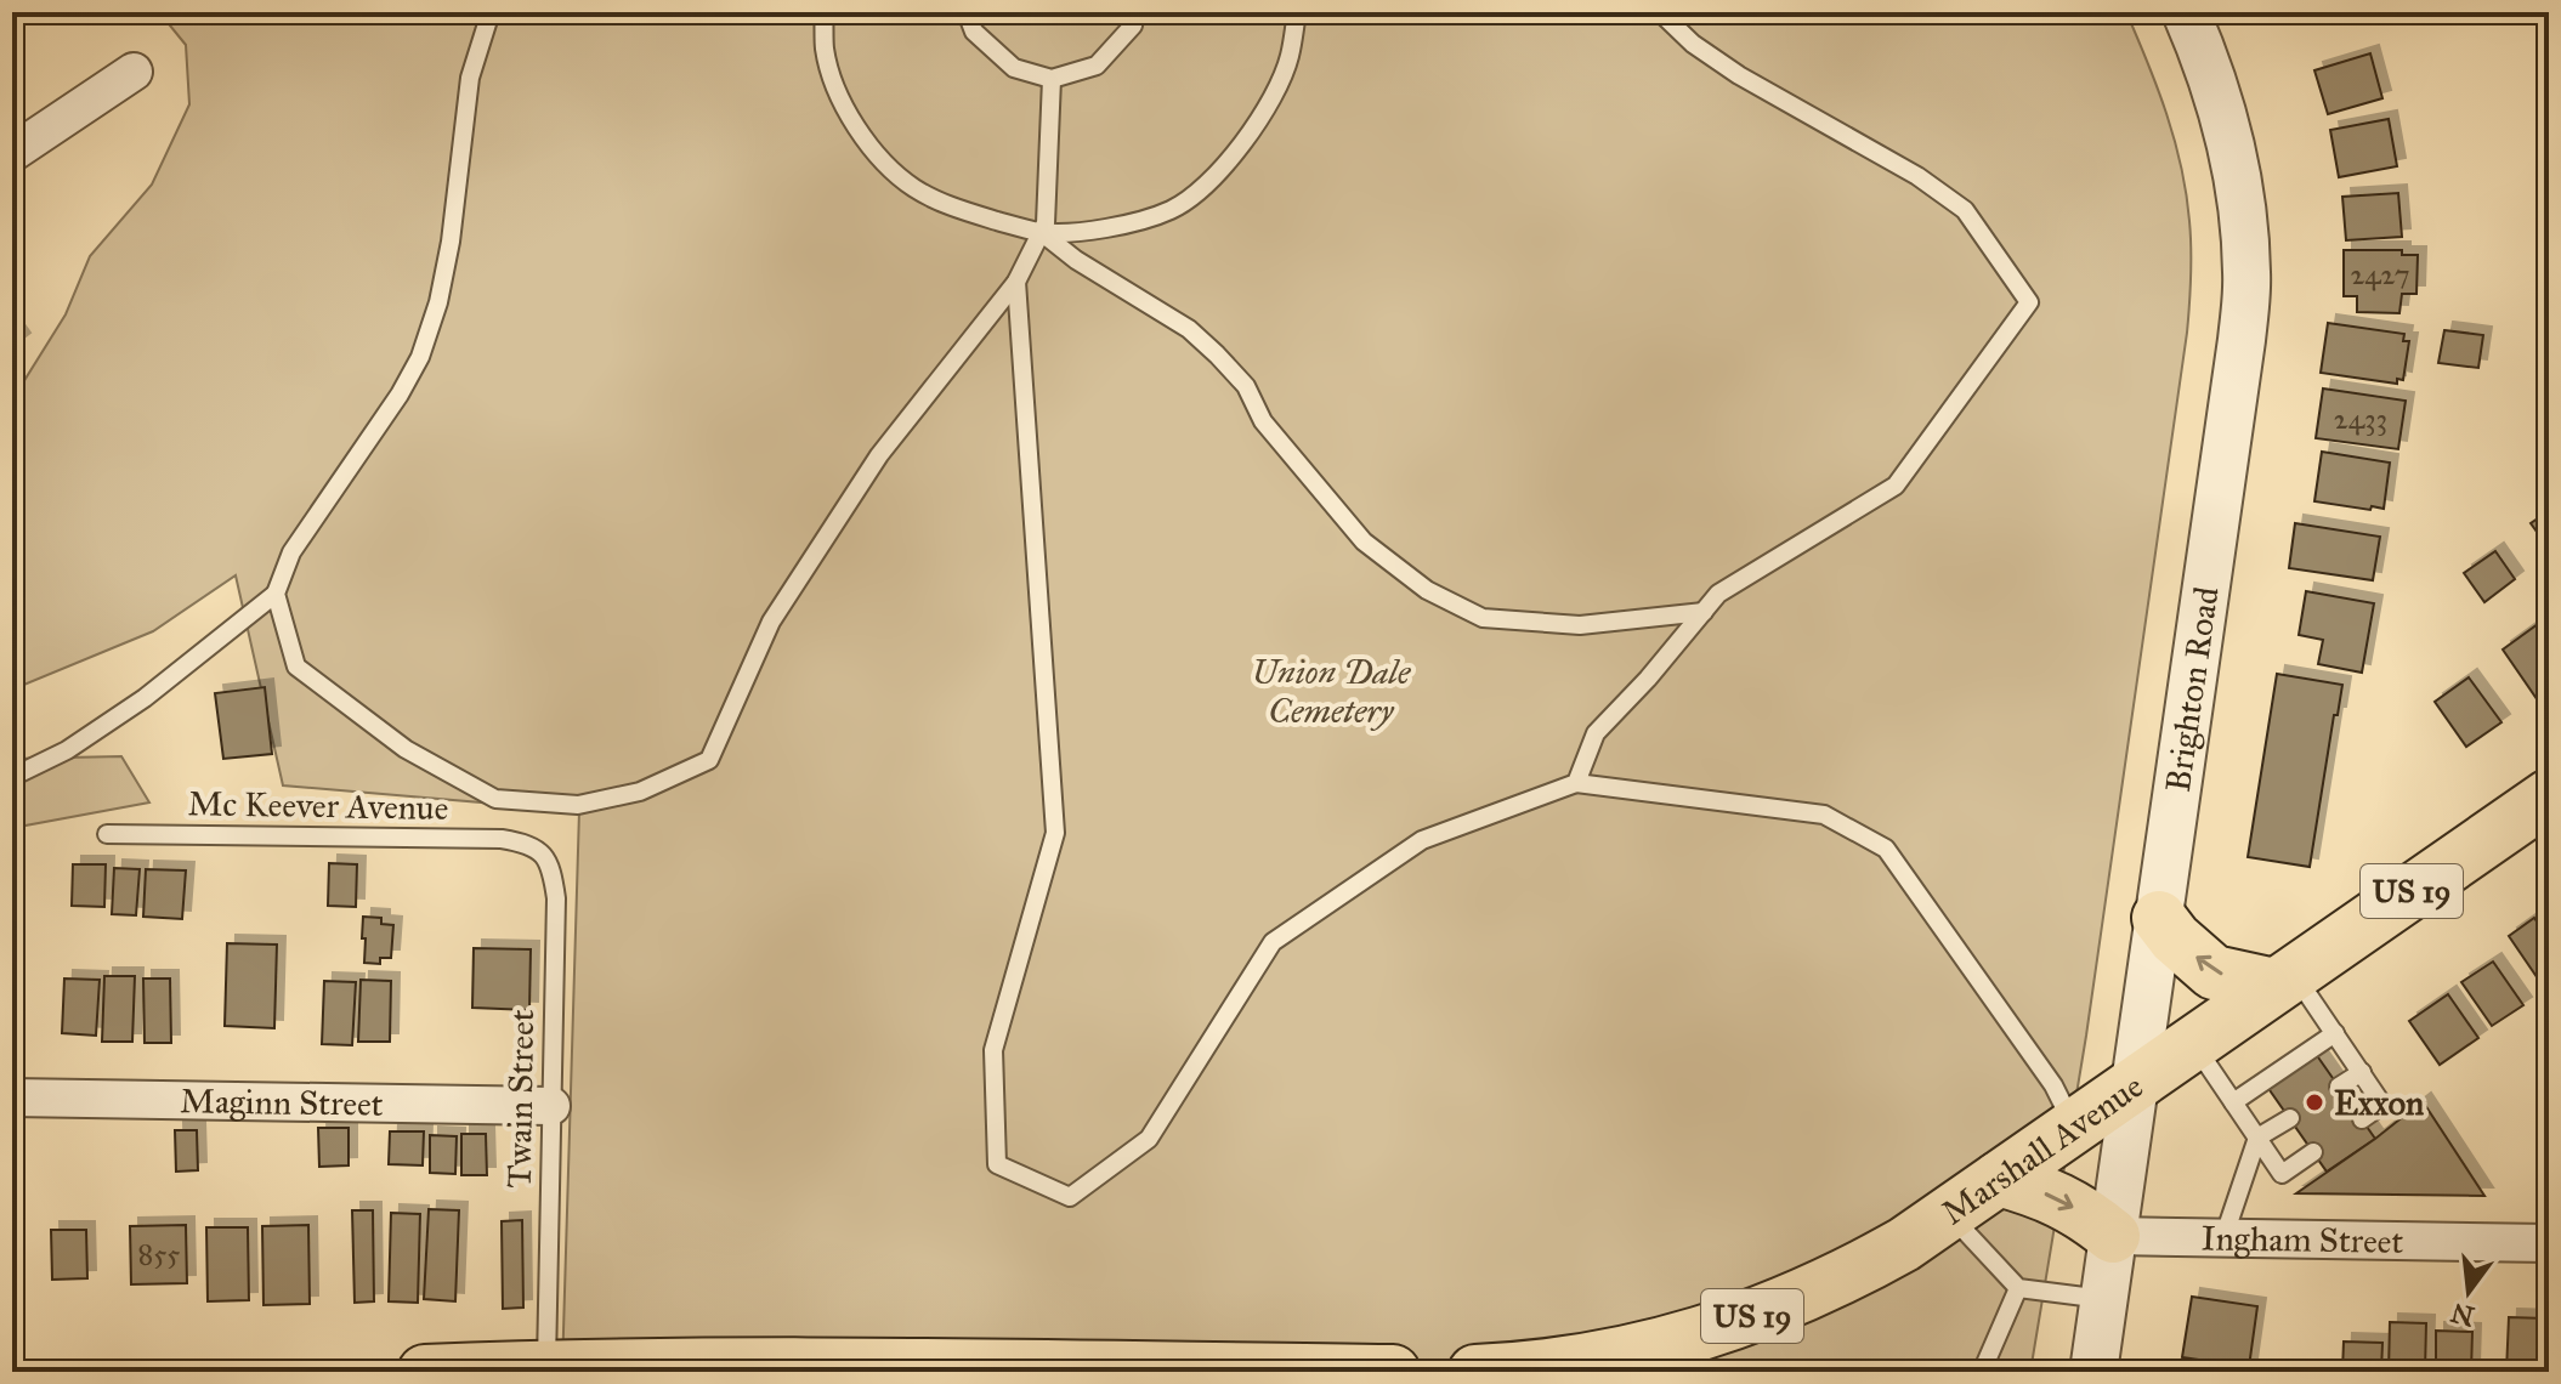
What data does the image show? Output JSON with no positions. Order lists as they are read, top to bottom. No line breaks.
{"streets":{"main road":["US 19","Marshall Avenue"],"street":["Brighton Road","Maginn Street","Ingham Street"],"lane":["Mc Keever Avenue","Twain Street"]},"crossings":[["Brighton Road","Marshall Avenue"],["Brighton Road","Ingham Street"],["Mc Keever Avenue","Twain Street"],["Twain Street","Maginn Street"]],"parks":["Union Dale Cemetery"],"places":["Exxon"],"house_numbers":["2427","2433","855"],"north":"bottom"}
